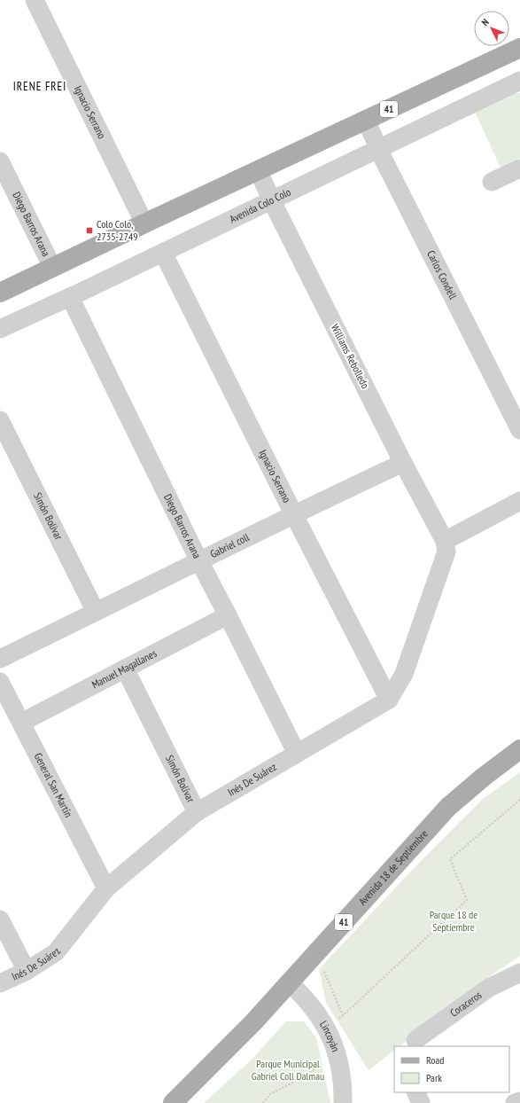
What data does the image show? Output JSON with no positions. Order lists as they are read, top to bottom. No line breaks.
{"streets":{"main road":["41","Avenida 18 de Septiembre"],"street":["Ignacio Serrano","Avenida Colo Colo","Diego Barros Arana","Carlos Condell","Williams Rebolledo","Simón Bolívar","Gabriel coll","Manuel Magallanes","Inés De Suárez","General San Martín","Coraceros","Lincoyán"]},"crossings":[["41","Ignacio Serrano"],["41","Diego Barros Arana"],["41","Carlos Condell"],["41","Williams Rebolledo"],["Ignacio Serrano","Avenida Colo Colo"],["Ignacio Serrano","Gabriel coll"],["Ignacio Serrano","Inés De Suárez"],["Avenida Colo Colo","Diego Barros Arana"],["Avenida Colo Colo","Carlos Condell"],["Avenida Colo Colo","Williams Rebolledo"],["Diego Barros Arana","Gabriel coll"],["Diego Barros Arana","Manuel Magallanes"],["Diego Barros Arana","Inés De Suárez"],["Williams Rebolledo","Gabriel coll"],["Williams Rebolledo","Inés De Suárez"],["Simón Bolívar","Gabriel coll"],["Simón Bolívar","Manuel Magallanes"],["Simón Bolívar","Inés De Suárez"],["Manuel Magallanes","General San Martín"],["Inés De Suárez","General San Martín"],["Avenida 18 de Septiembre","Lincoyán"]],"districts":["IRENE FREI"],"parks":["Parque 18 de Septiembre","Parque Municipal Gabriel Coll Dalmau"],"places":{"transit":["Colo Colo, 2735-2749"]},"legend":["Road","Park"],"north":"top left"}
